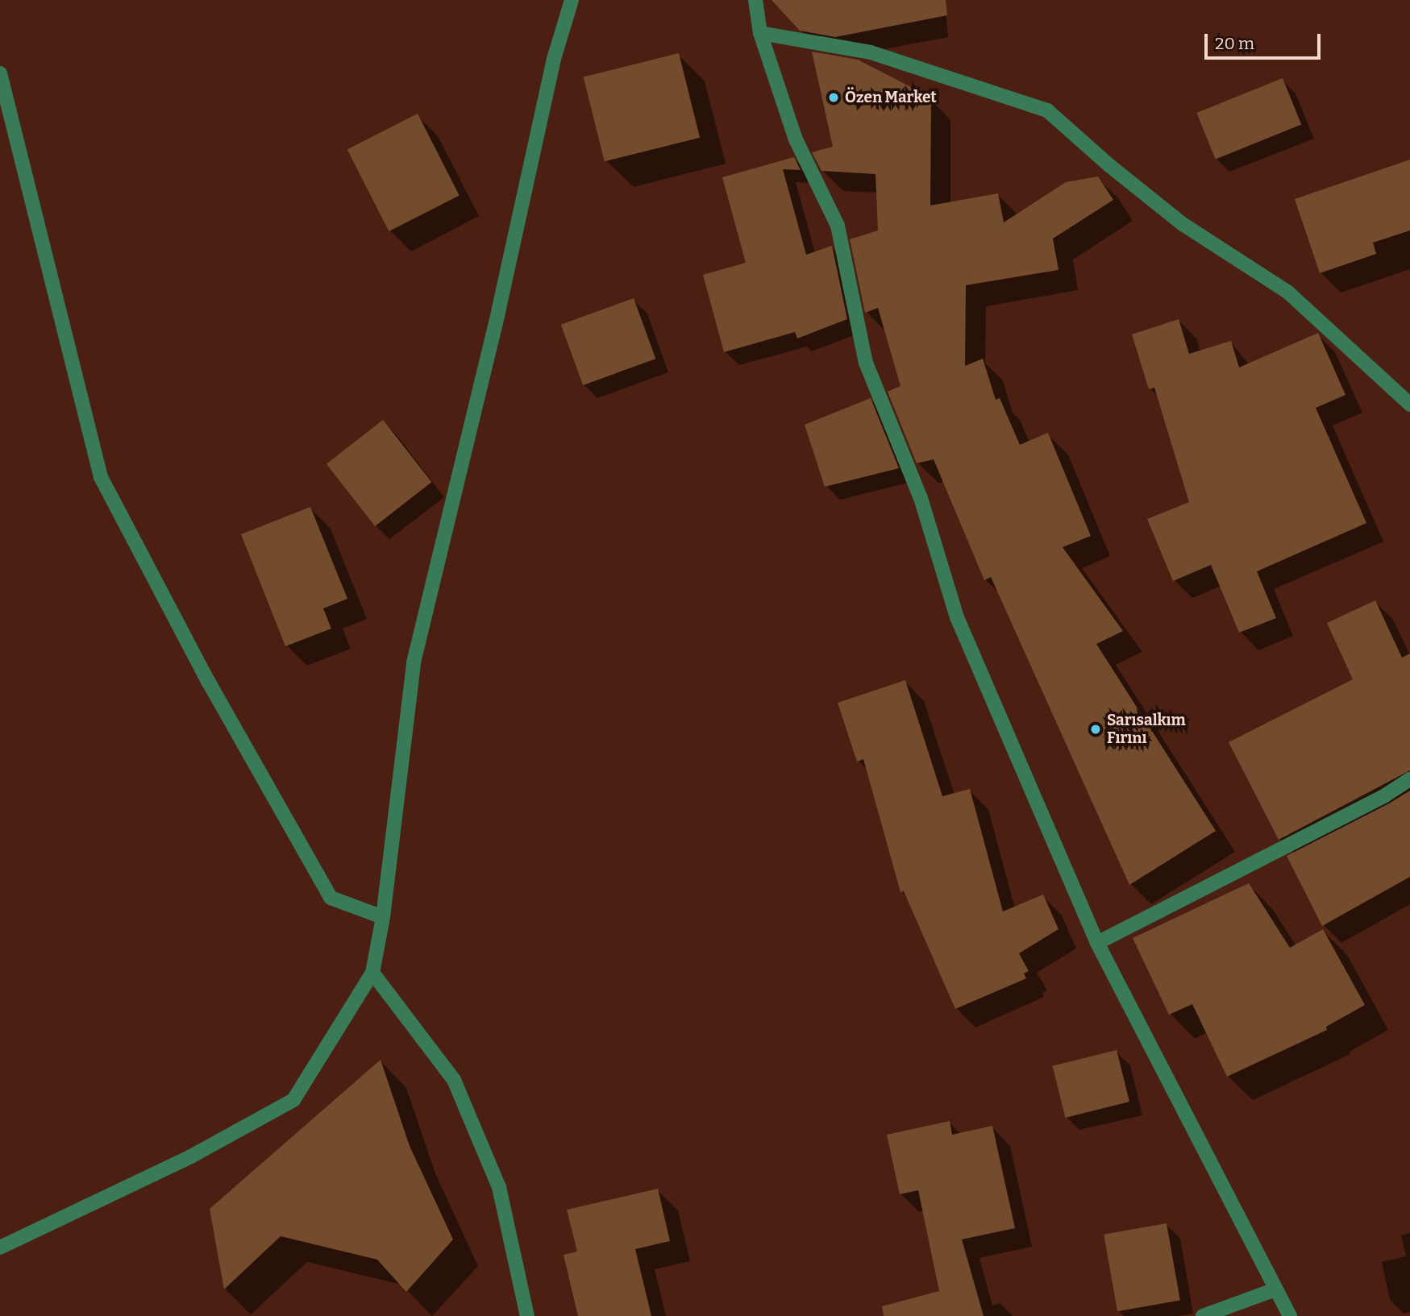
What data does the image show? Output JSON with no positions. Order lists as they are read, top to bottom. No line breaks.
{"places":["Özen Market","Sarısalkım Fırını"],"scale_bar":"20 m"}
